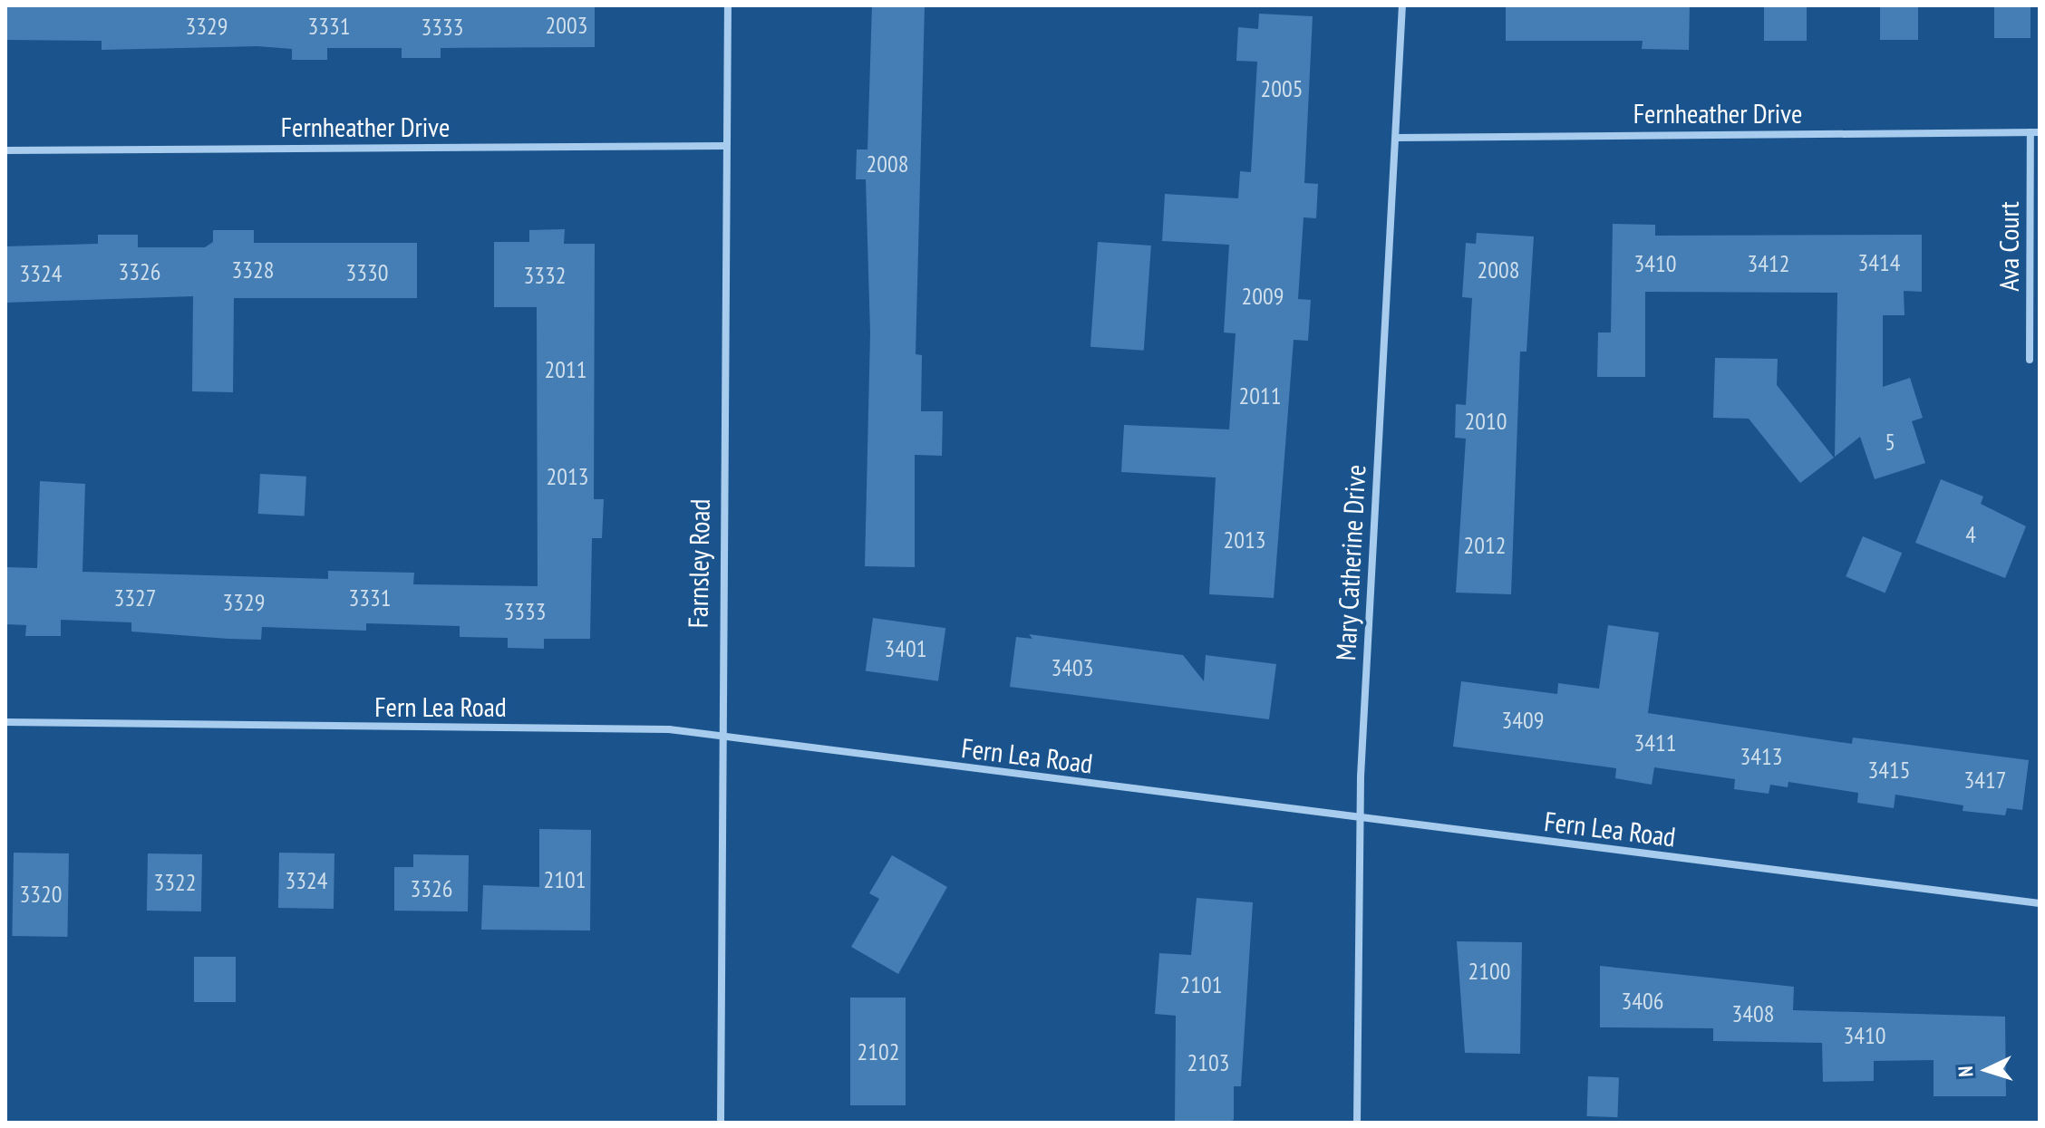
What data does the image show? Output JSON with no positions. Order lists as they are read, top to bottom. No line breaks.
{"streets":{"street":["Fernheather Drive","Ava Court","Mary Catherine Drive","Farnsley Road","Fern Lea Road"]},"crossings":[["Fernheather Drive","Ava Court"],["Fernheather Drive","Mary Catherine Drive"],["Fernheather Drive","Farnsley Road"],["Mary Catherine Drive","Fern Lea Road"],["Farnsley Road","Fern Lea Road"]],"house_numbers":["2003","3329","3331","3333","2005","2008","3414","3410","3412","3328","2008","3326","3330","3324","3332","2009","2011","2011","2010","5","2013","4","2013","2012","3327","3331","3329","3333","3401","3403","3409","3411","3413","3415","3417","2101","3324","3322","3326","3320","2100","2101","3406","3408","3410","2102","2103"],"north":"left"}
